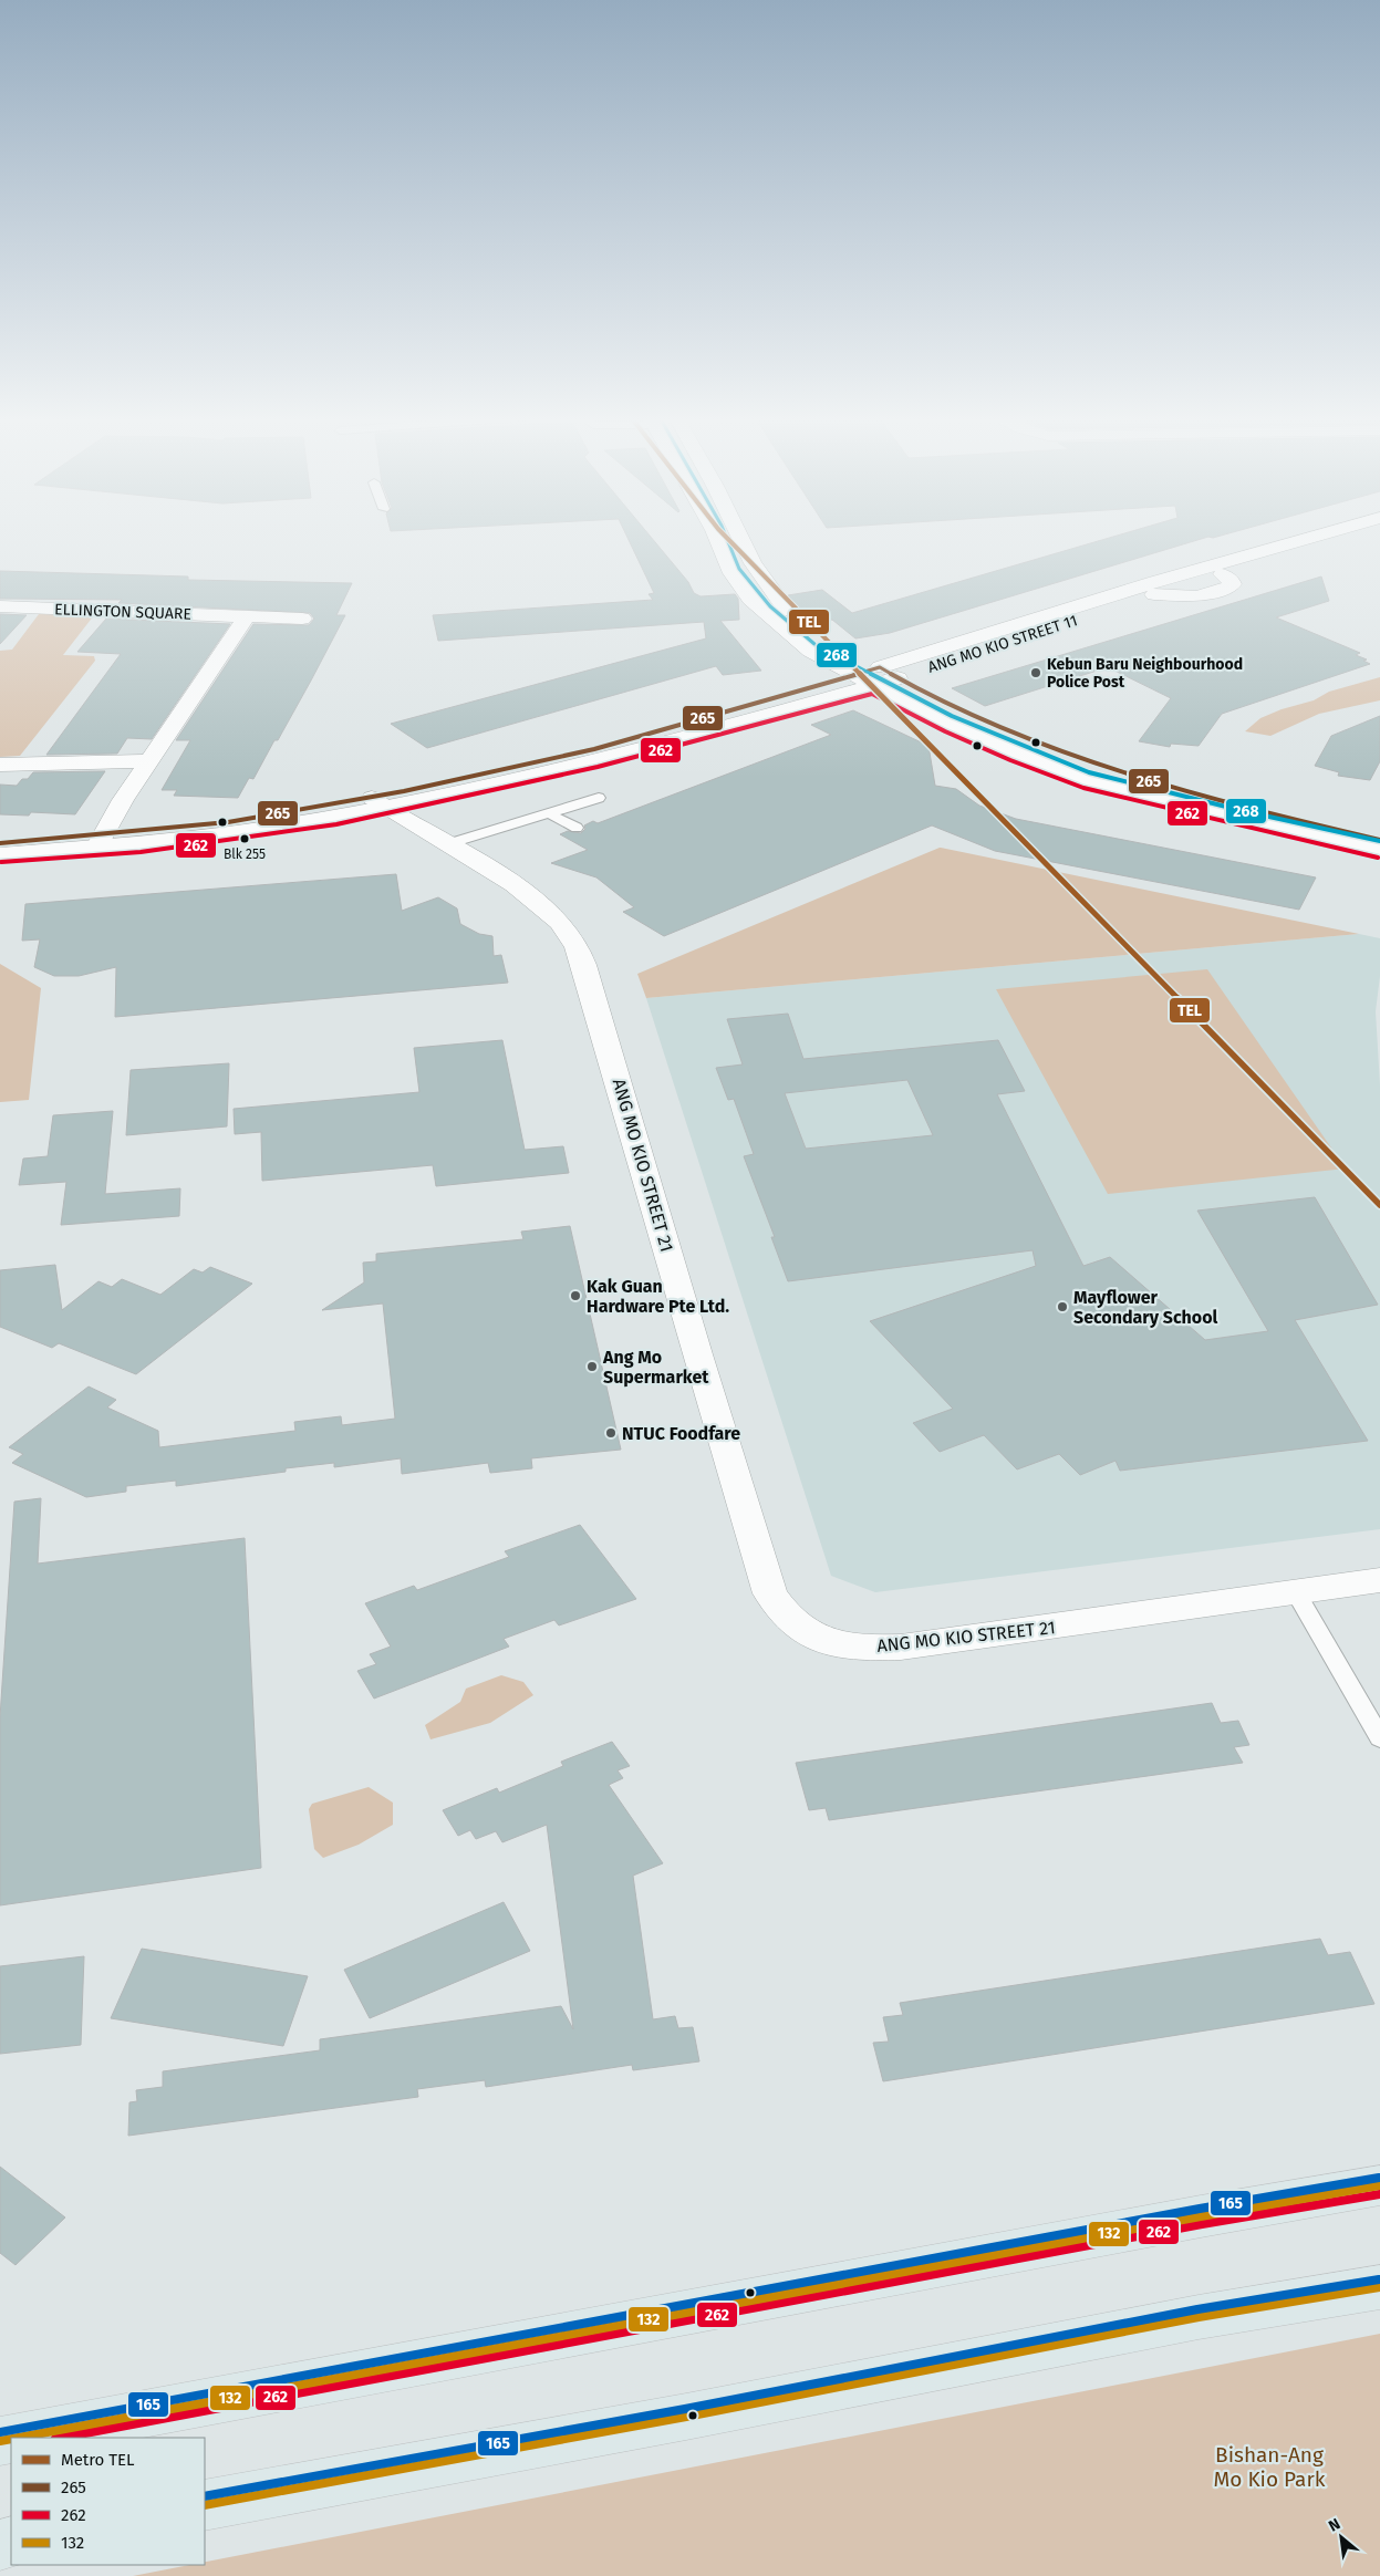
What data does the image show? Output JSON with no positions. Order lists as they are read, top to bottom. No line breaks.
{"streets":{"street":["ELLINGTON SQUARE","ANG MO KIO STREET 11","ANG MO KIO STREET 21"]},"crossings":[["ANG MO KIO STREET 11","ANG MO KIO STREET 21"]],"parks":["Bishan-Ang Mo Kio Park"],"places":["Kebun Baru Neighbourhood Police Post","Blk 255","Kak Guan Hardware Pte Ltd.","Mayflower Secondary School","Ang Mo Supermarket","NTUC Foodfare"],"lines":["metro line TEL","transit line 268","transit line 265","transit line 262","transit line 165","transit line 132"],"legend":["Metro TEL","265","262","132"],"north":"top left"}
